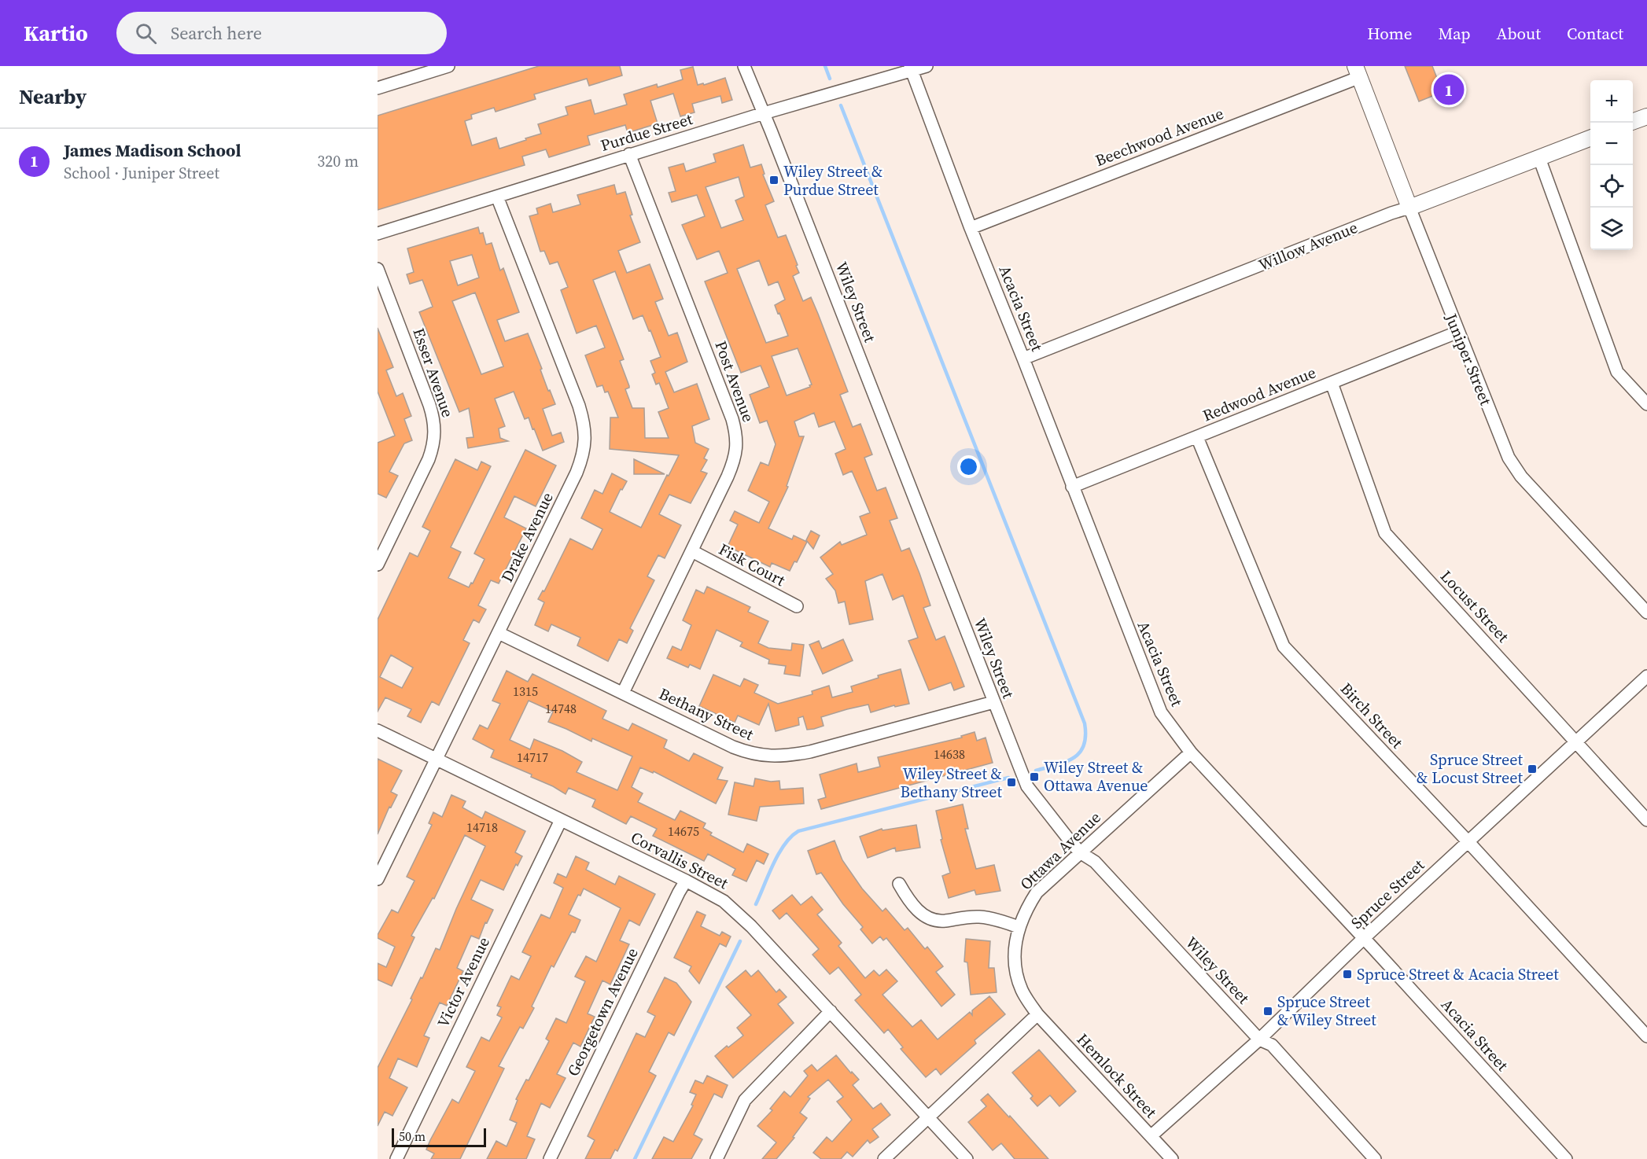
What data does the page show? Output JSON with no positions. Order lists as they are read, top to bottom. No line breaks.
{"streets":{"street":["Purdue Street","Beechwood Avenue","Willow Avenue","Wiley Street","Acacia Street","Juniper Street","Esser Avenue","Post Avenue","Redwood Avenue","Drake Avenue","Fisk Court","Locust Street","Bethany Street","Birch Street","Ottawa Avenue","Corvallis Street","Spruce Street","Victor Avenue","Georgetown Avenue","Hemlock Street"]},"crossings":[["Purdue Street","Wiley Street"],["Purdue Street","Acacia Street"],["Purdue Street","Post Avenue"],["Purdue Street","Drake Avenue"],["Beechwood Avenue","Acacia Street"],["Beechwood Avenue","Juniper Street"],["Willow Avenue","Acacia Street"],["Willow Avenue","Juniper Street"],["Wiley Street","Bethany Street"],["Wiley Street","Ottawa Avenue"],["Wiley Street","Spruce Street"],["Acacia Street","Redwood Avenue"],["Acacia Street","Ottawa Avenue"],["Acacia Street","Spruce Street"],["Juniper Street","Redwood Avenue"],["Post Avenue","Fisk Court"],["Post Avenue","Bethany Street"],["Redwood Avenue","Locust Street"],["Redwood Avenue","Birch Street"],["Drake Avenue","Bethany Street"],["Drake Avenue","Corvallis Street"],["Locust Street","Spruce Street"],["Birch Street","Spruce Street"],["Ottawa Avenue","Hemlock Street"],["Corvallis Street","Victor Avenue"],["Corvallis Street","Georgetown Avenue"],["Spruce Street","Hemlock Street"]],"places":{"transit":["Wiley Street & Purdue Street","Spruce Street & Locust Street","Wiley Street & Ottawa Avenue","Wiley Street & Bethany Street","Spruce Street & Acacia Street","Spruce Street & Wiley Street"]},"house_numbers":["1315","14748","14638","14717","14718","14675"],"scale_bar":"50 m","page":{"header":"Kartio","search":"Search here","nav":["Home","Map","About","Contact"],"heading":"Nearby","pins":"1","map_buttons":["+","−"],"list":[{"mark":"1","name":"James Madison School","note":"School · Juniper Street","value":"320 m"}],"scale":"50 m"}}
